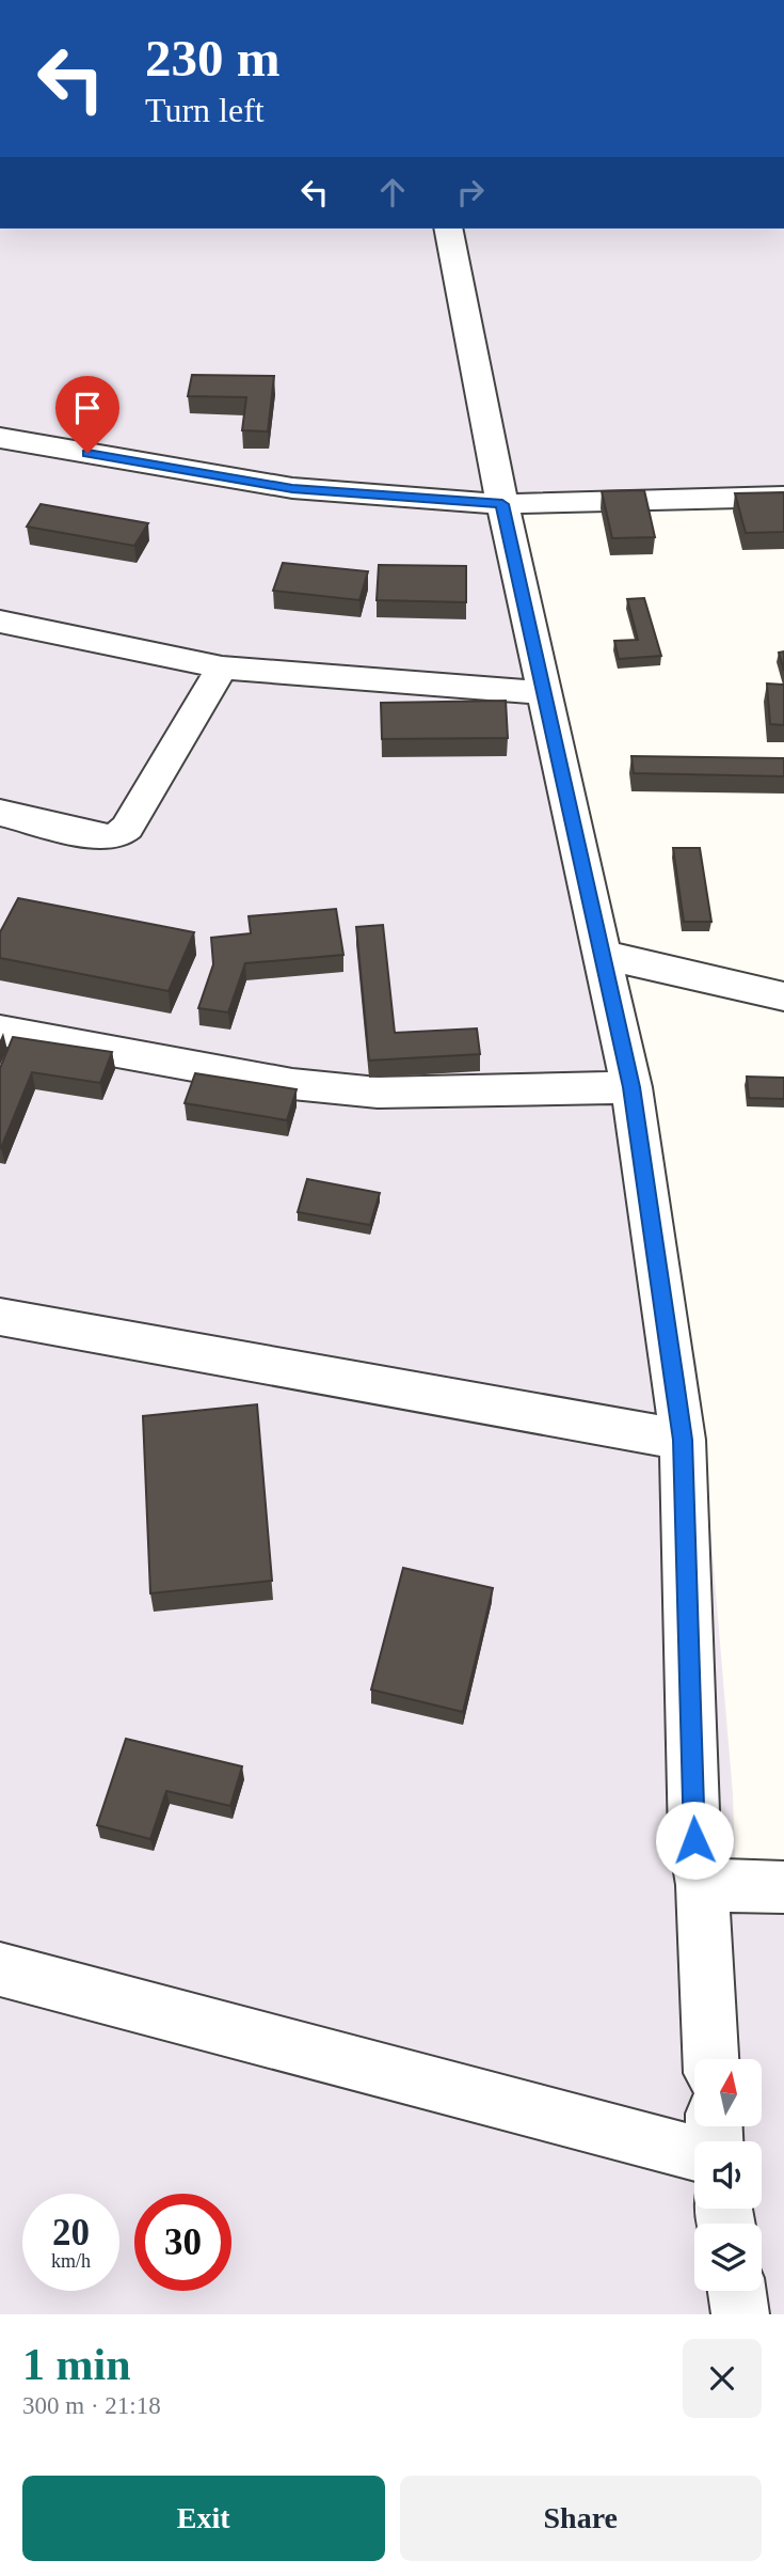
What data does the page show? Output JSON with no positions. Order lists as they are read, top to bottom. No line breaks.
{"north":"top","page":{"turn":["230 m","Turn left"],"speed":"20 km/h","limit":"30","heading":["1 min","300 m · 21:18"],"buttons":["Exit","Share"]}}
